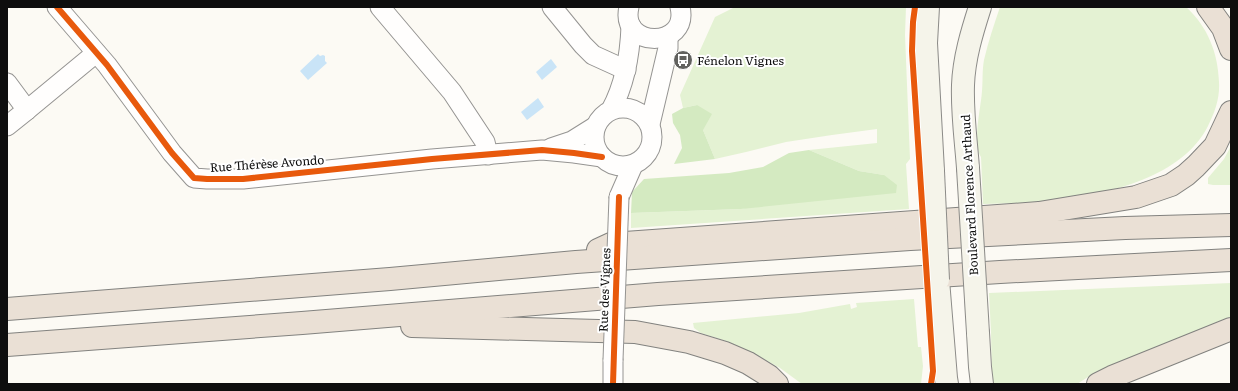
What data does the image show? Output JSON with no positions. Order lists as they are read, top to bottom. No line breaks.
{"streets":{"main road":["Boulevard Florence Arthaud"],"street":["Rue Thérèse Avondo","Rue des Vignes"]},"places":{"bus stop":["Fénelon Vignes"]}}
